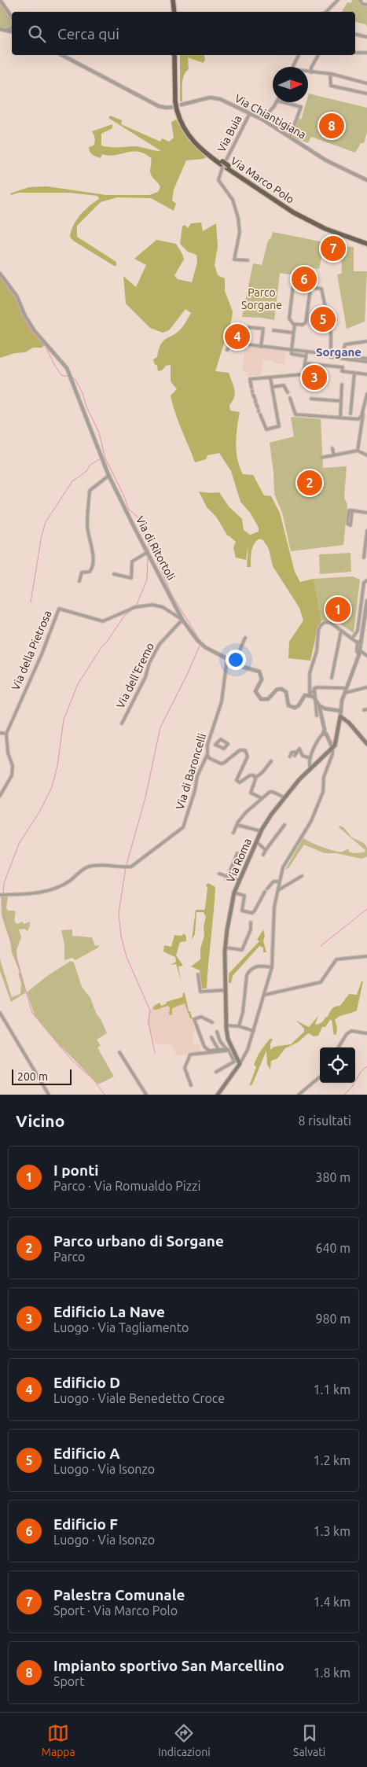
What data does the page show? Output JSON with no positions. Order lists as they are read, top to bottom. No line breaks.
{"streets":{"highway":["Via Marco Polo"],"main road":["Via Roma"],"street":["Via Chiantigiana","Via Buia","Via di Ritortoli","Via della Pietrosa","Via dell'Eremo","Via di Baroncelli"]},"crossings":[["Via Chiantigiana","Via Buia"],["Via Chiantigiana","Via Marco Polo"],["Via Buia","Via Marco Polo"],["Via di Ritortoli","Via della Pietrosa"],["Via di Ritortoli","Via dell'Eremo"],["Via di Ritortoli","Via di Baroncelli"],["Via della Pietrosa","Via dell'Eremo"]],"districts":["Sorgane"],"parks":["Parco Sorgane"],"scale_bar":"200 m","north":"right","page":{"search":"Cerca qui","pins":["8","7","6","5","4","3","2","1"],"scale":"200 m","heading":["Vicino","8 risultati"],"list":[{"mark":"1","name":"I ponti","note":"Parco · Via Romualdo Pizzi","value":"380 m"},{"mark":"2","name":"Parco urbano di Sorgane","note":"Parco","value":"640 m"},{"mark":"3","name":"Edificio La Nave","note":"Luogo · Via Tagliamento","value":"980 m"},{"mark":"4","name":"Edificio D","note":"Luogo · Viale Benedetto Croce","value":"1.1 km"},{"mark":"5","name":"Edificio A","note":"Luogo · Via Isonzo","value":"1.2 km"},{"mark":"6","name":"Edificio F","note":"Luogo · Via Isonzo","value":"1.3 km"},{"mark":"7","name":"Palestra Comunale","note":"Sport · Via Marco Polo","value":"1.4 km"},{"mark":"8","name":"Impianto sportivo San Marcellino","note":"Sport","value":"1.8 km"}],"nav":["Mappa","Indicazioni","Salvati"]}}
